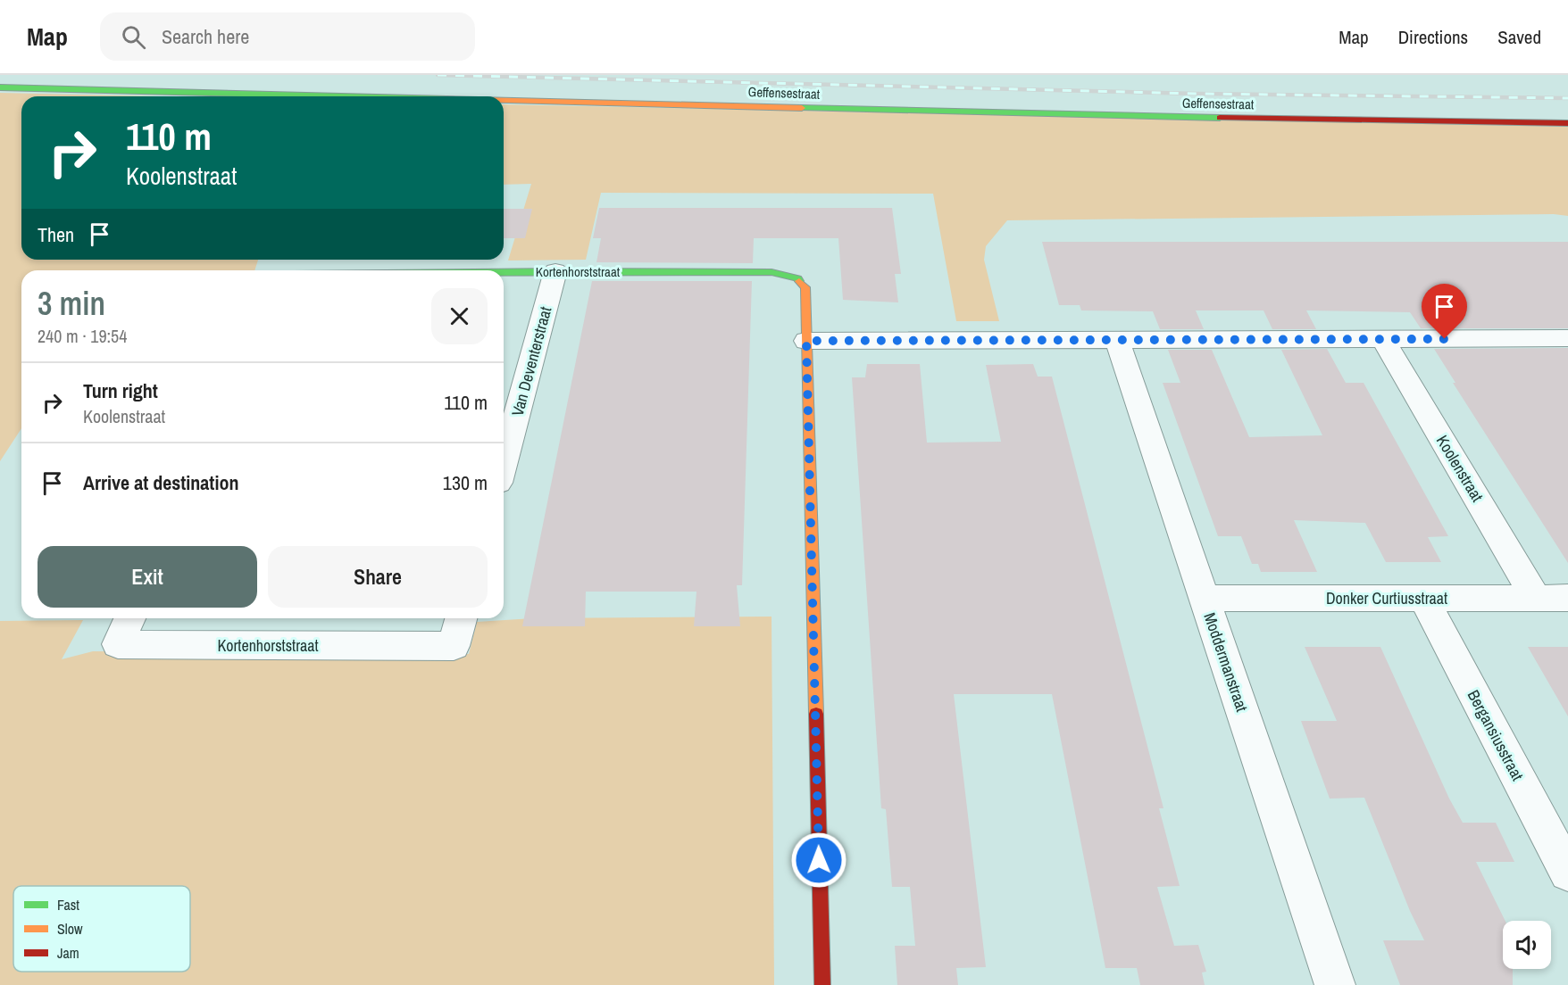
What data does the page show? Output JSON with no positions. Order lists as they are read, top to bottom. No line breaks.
{"streets":{"street":["Geffensestraat","Kortenhorststraat","Van Deventerstraat","Koolenstraat","Donker Curtiusstraat","Moddermanstraat","Bergansiusstraat"]},"crossings":[["Kortenhorststraat","Van Deventerstraat"],["Koolenstraat","Donker Curtiusstraat"],["Donker Curtiusstraat","Moddermanstraat"],["Donker Curtiusstraat","Bergansiusstraat"]],"legend":["Fast","Slow","Jam"],"page":{"header":"Map","search":"Search here","nav":["Map","Directions","Saved"],"turn":["110 m","Koolenstraat"],"then":"Then","heading":["3 min","240 m · 19:54"],"list":[{"name":"Turn right","note":"Koolenstraat","value":"110 m"},{"name":"Arrive at destination","value":"130 m"}],"buttons":["Exit","Share"]}}
